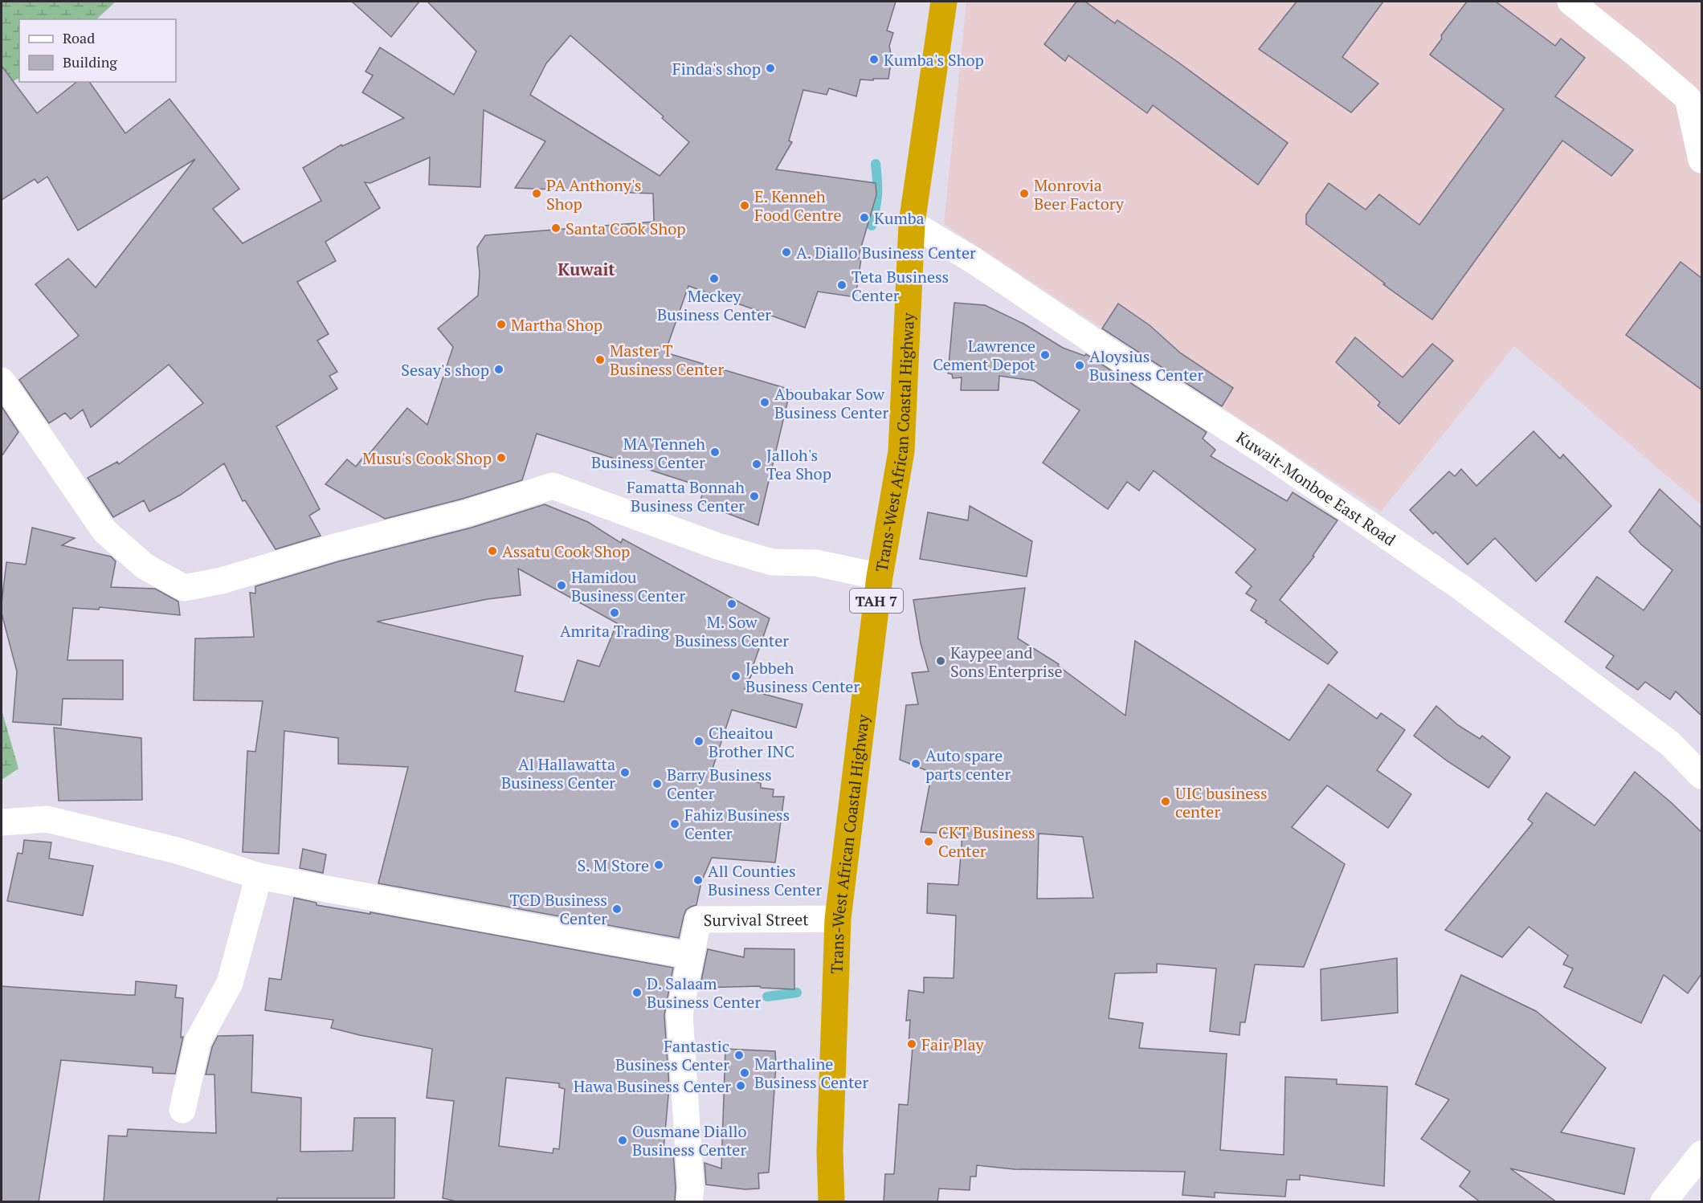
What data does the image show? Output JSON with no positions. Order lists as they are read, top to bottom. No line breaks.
{"streets":{"highway":["Trans-West African Coastal Highway","TAH 7"],"street":["Kuwait-Monboe East Road","Survival Street"]},"crossings":[["Trans-West African Coastal Highway","Kuwait-Monboe East Road"],["Trans-West African Coastal Highway","Survival Street"]],"districts":["Kuwait"],"places":["Kumba's Shop","Finda's shop","PA Anthony's Shop","Monrovia Beer Factory","E. Kenneh Food Centre","Kumba","Santa Cook Shop","A. Diallo Business Center","Meckey Business Center","Teta Business Center","Martha Shop","Lawrence Cement Depot","Master T Business Center","Aloysius Business Center","Sesay's shop","Aboubakar Sow Business Center","MA Tenneh Business Center","Musu's Cook Shop","Jalloh's Tea Shop","Famatta Bonnah Business Center","Assatu Cook Shop","Hamidou Business Center","M. Sow Business Center","Amrita Trading","Kaypee and Sons Enterprise","Jebbeh Business Center","Cheaitou Brother INC","Auto spare parts center","Al Hallawatta Business Center","Barry Business Center","UIC business center","Fahiz Business Center","CKT Business Center","S. M Store","All Counties Business Center","TCD Business Center","D. Salaam Business Center","Fair Play","Fantastic Business Center","Marthaline Business Center","Hawa Business Center","Ousmane Diallo Business Center"],"legend":["Road","Building"]}
